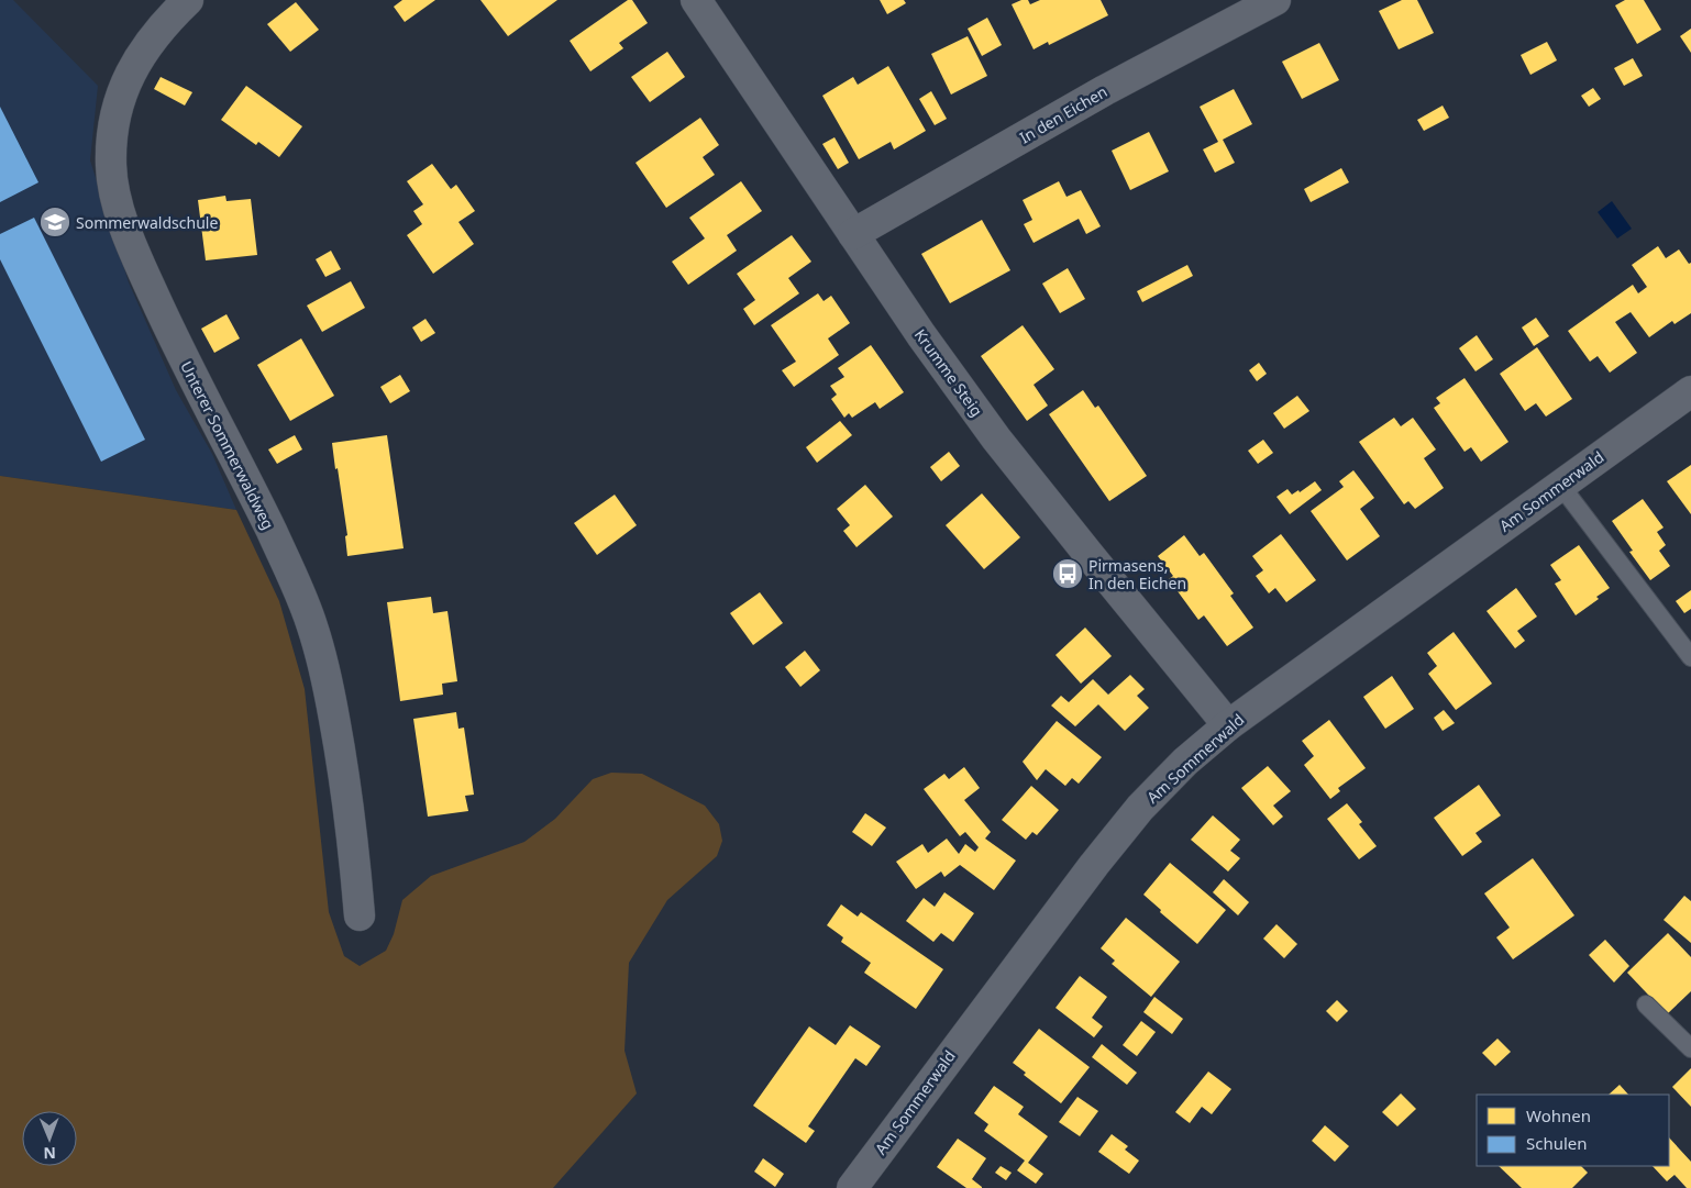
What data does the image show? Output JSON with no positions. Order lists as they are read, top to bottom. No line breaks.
{"streets":{"street":["In den Eichen","Krumme Steig","Unterer Sommerwaldweg","Am Sommerwald"]},"crossings":[["In den Eichen","Krumme Steig"],["Krumme Steig","Am Sommerwald"]],"places":{"school or university":["Sommerwaldschule"],"bus stop":["Pirmasens, In den Eichen"]},"legend":["Wohnen","Schulen"],"north":"bottom"}
